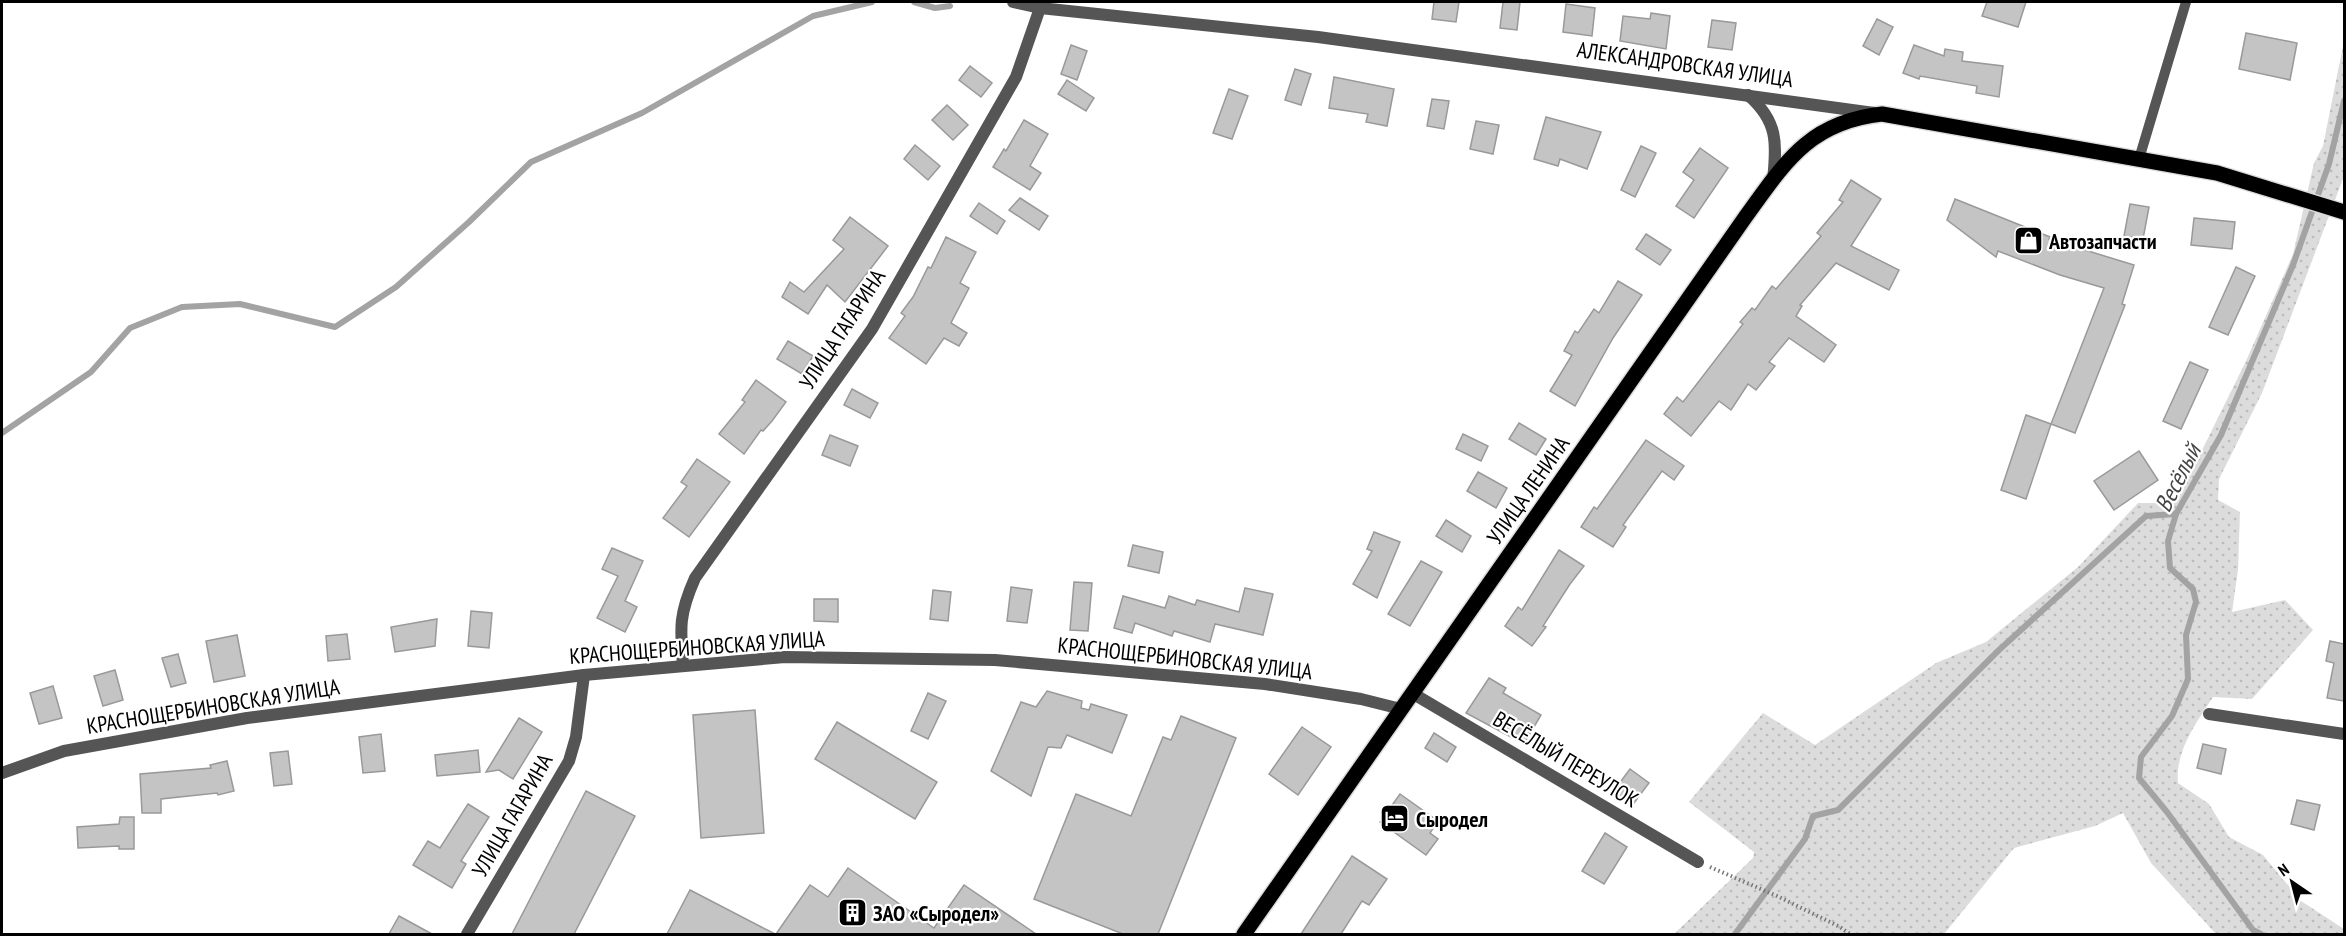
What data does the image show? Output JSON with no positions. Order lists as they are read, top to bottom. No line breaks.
{"streets":{"main road":["АЛЕКСАНДРОВСКАЯ УЛИЦА","УЛИЦА ЛЕНИНА"],"street":["УЛИЦА ГАГАРИНА","КРАСНОЩЕРБИНОВСКАЯ УЛИЦА","ВЕСЁЛЫЙ ПЕРЕУЛОК"]},"crossings":[["АЛЕКСАНДРОВСКАЯ УЛИЦА","УЛИЦА ГАГАРИНА"],["АЛЕКСАНДРОВСКАЯ УЛИЦА","УЛИЦА ЛЕНИНА"],["УЛИЦА ГАГАРИНА","КРАСНОЩЕРБИНОВСКАЯ УЛИЦА"],["УЛИЦА ЛЕНИНА","КРАСНОЩЕРБИНОВСКАЯ УЛИЦА"],["УЛИЦА ЛЕНИНА","ВЕСЁЛЫЙ ПЕРЕУЛОК"]],"water":["Весёлый"],"places":{"shop":["Автозапчасти"],"hotel":["Сыродел"],"building":["ЗАО «Сыродел»"]},"north":"top left"}
